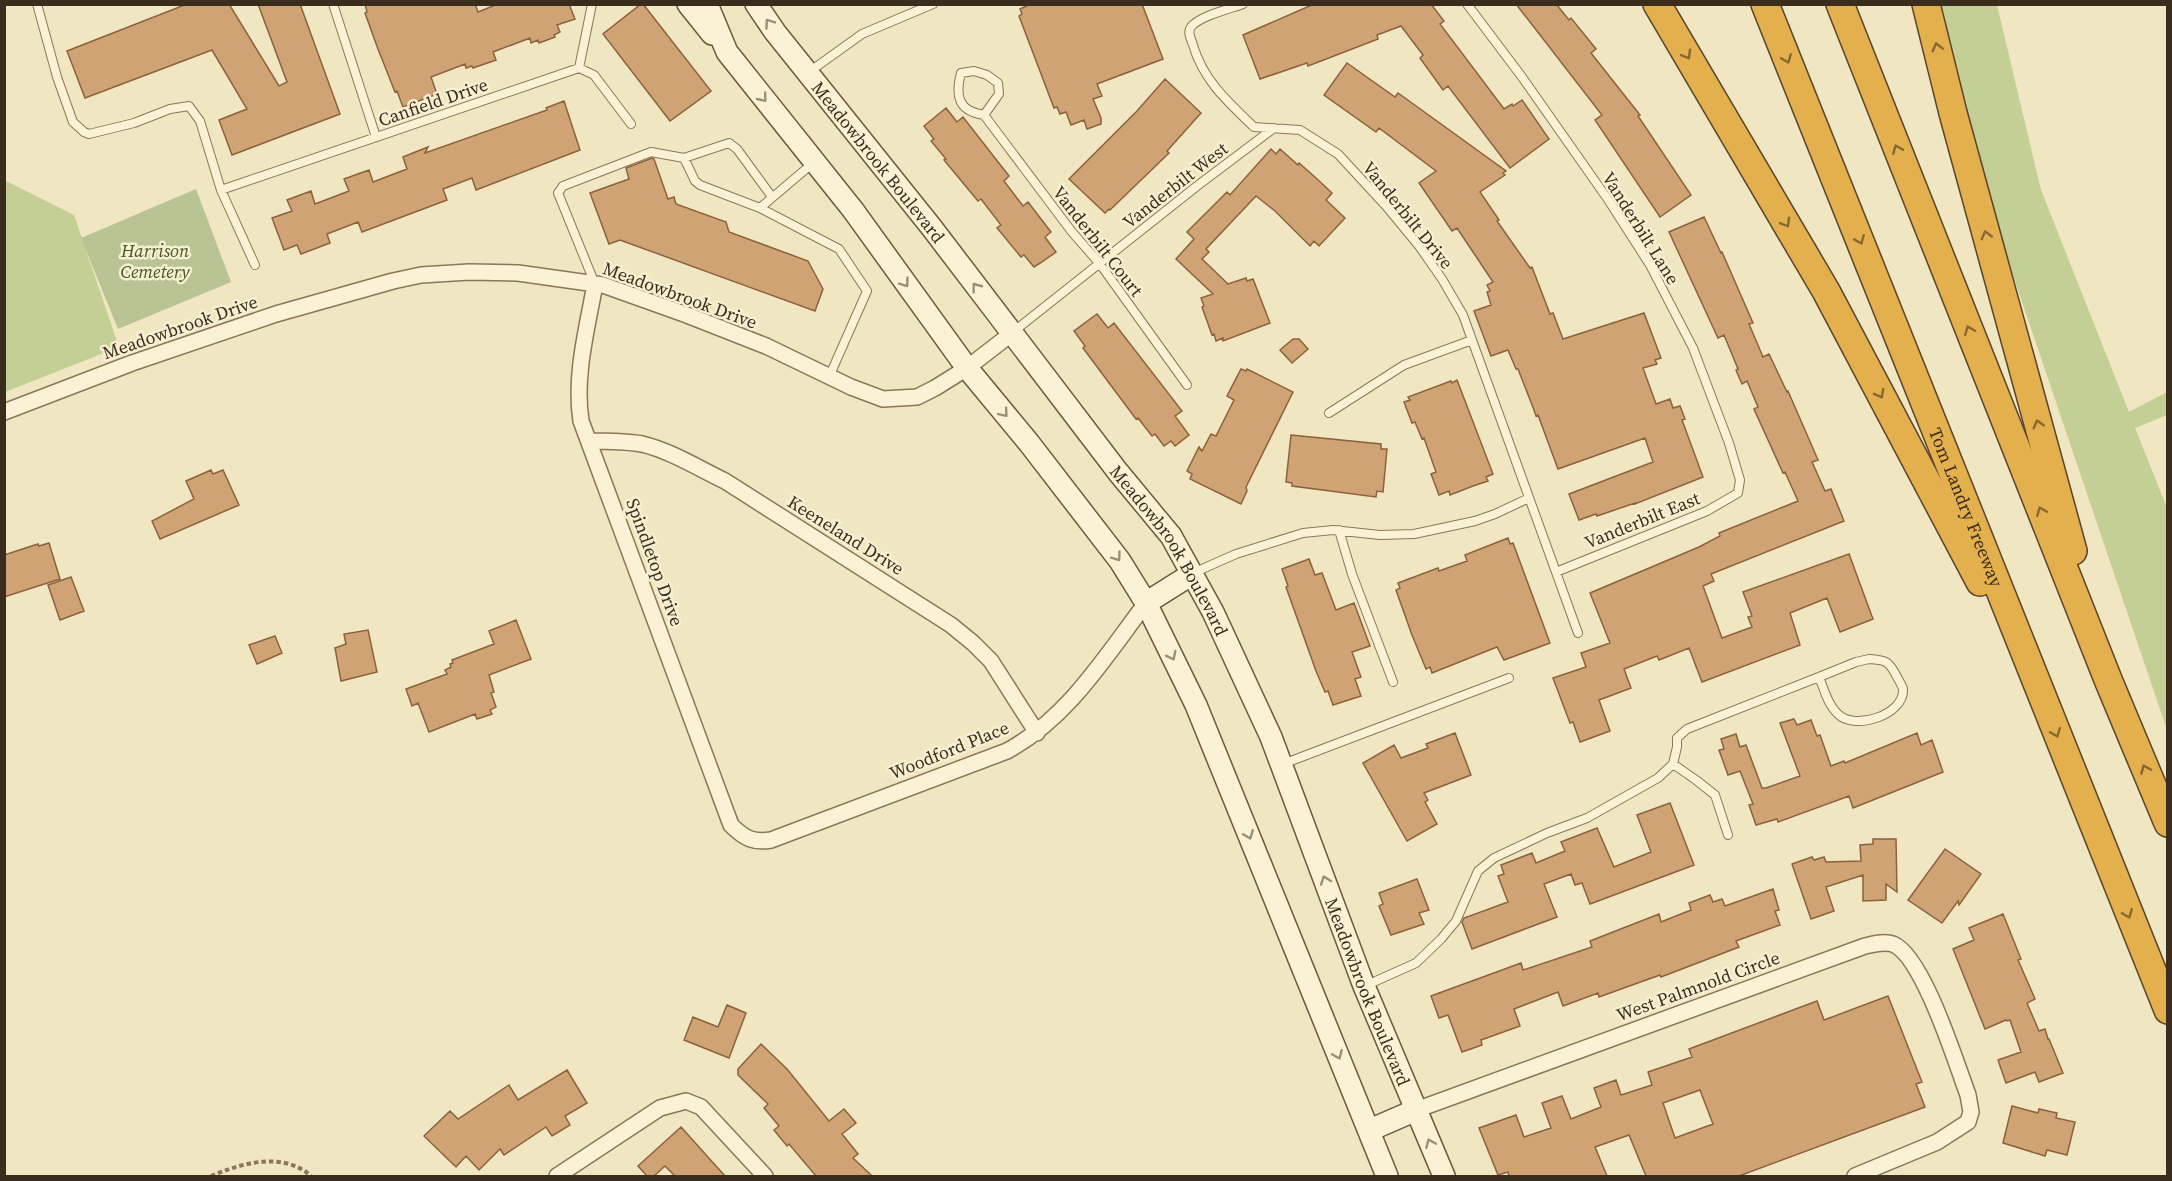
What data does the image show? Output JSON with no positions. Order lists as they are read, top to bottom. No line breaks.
{"streets":{"highway":["Tom Landry Freeway"],"main road":["Meadowbrook Boulevard"],"street":["Meadowbrook Drive","Keeneland Drive","Spindletop Drive","Woodford Place","West Palmnold Circle"],"lane":["Canfield Drive","Vanderbilt West","Vanderbilt Drive","Vanderbilt Lane","Vanderbilt Court","Vanderbilt East"]},"crossings":[["Meadowbrook Boulevard","Vanderbilt West"],["Meadowbrook Boulevard","Meadowbrook Drive"],["Meadowbrook Boulevard","West Palmnold Circle"],["Vanderbilt West","Vanderbilt Drive"],["Vanderbilt West","Vanderbilt Court"],["Vanderbilt West","Meadowbrook Drive"],["Vanderbilt Drive","Vanderbilt East"],["Vanderbilt Lane","Vanderbilt East"],["Meadowbrook Drive","Spindletop Drive"],["Keeneland Drive","Spindletop Drive"],["Keeneland Drive","Woodford Place"],["Spindletop Drive","Woodford Place"]],"parks":["Harrison Cemetery"]}
